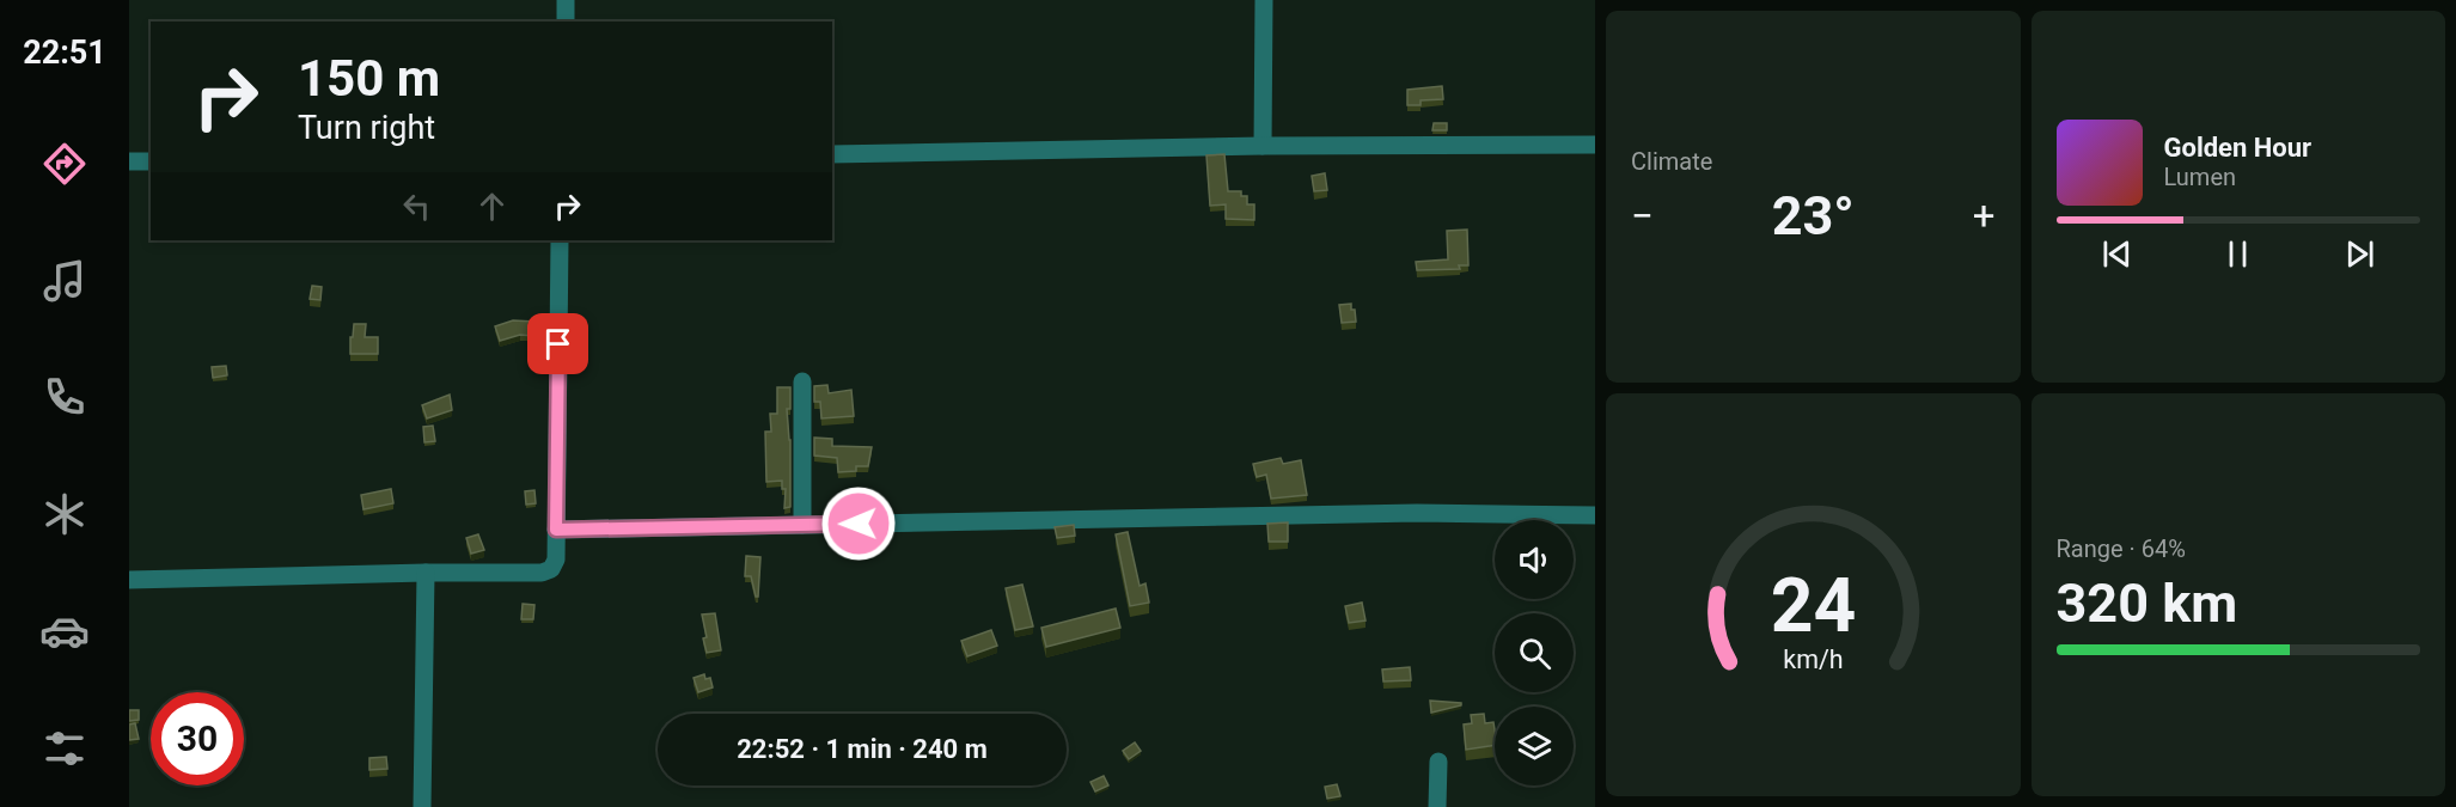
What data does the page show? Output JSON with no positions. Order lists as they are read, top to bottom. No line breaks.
{"page":{"tabs":"22:51","tile":["Climate",["Range · 64%","320 km"]],"turn":["150 m","Turn right"],"song":["Golden Hour","Lumen"],"heat":["−","23°","+"],"limit":"30","trip":"22:52 · 1 min · 240 m","gauge":["24","km/h"]}}
